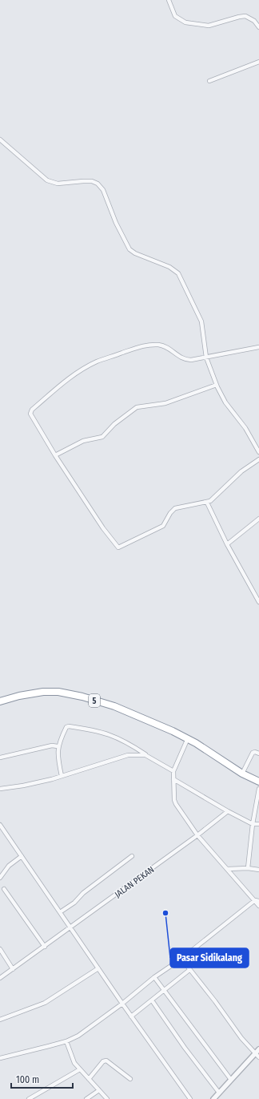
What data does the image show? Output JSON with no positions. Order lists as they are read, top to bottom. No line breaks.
{"streets":{"highway":["5"],"street":["JALAN PEKAN"]},"places":["Pasar Sidikalang"],"scale_bar":"100 m"}
